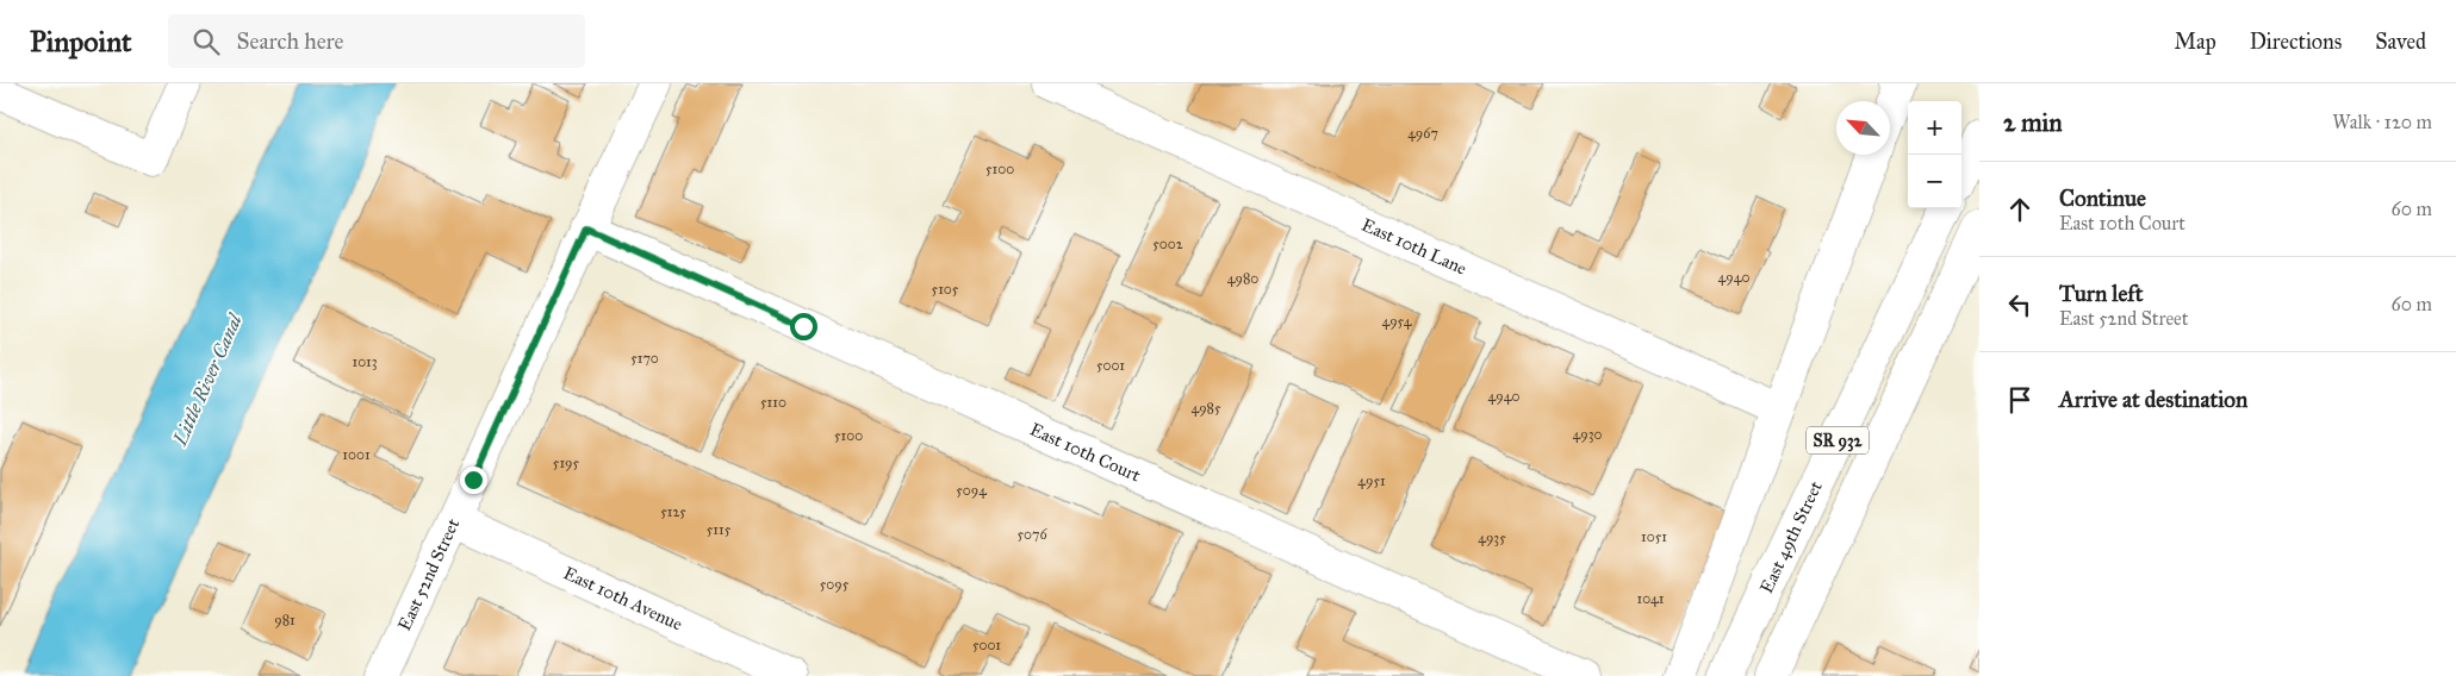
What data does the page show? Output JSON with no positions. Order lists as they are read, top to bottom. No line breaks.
{"streets":{"street":["East 10th Lane","SR 932","East 10th Court","East 49th Street","East 52nd Street","East 10th Avenue"]},"crossings":[["East 10th Court","East 52nd Street"],["East 52nd Street","East 10th Avenue"]],"water":["Little River Canal"],"house_numbers":["4967","5100","5002","4940","4980","5105","4954","5170","1013","5001","4940","5110","4985","4930","5100","1001","5195","4951","5094","5125","5115","5076","1051","4935","5095","1041","981","5001"],"north":"top left","page":{"header":"Pinpoint","search":"Search here","nav":["Map","Directions","Saved"],"heading":["2 min","Walk · 120 m"],"map_buttons":["+","−"],"list":[["Continue","East 10th Court","60 m"],["Turn left","East 52nd Street","60 m"],"Arrive at destination"]}}
